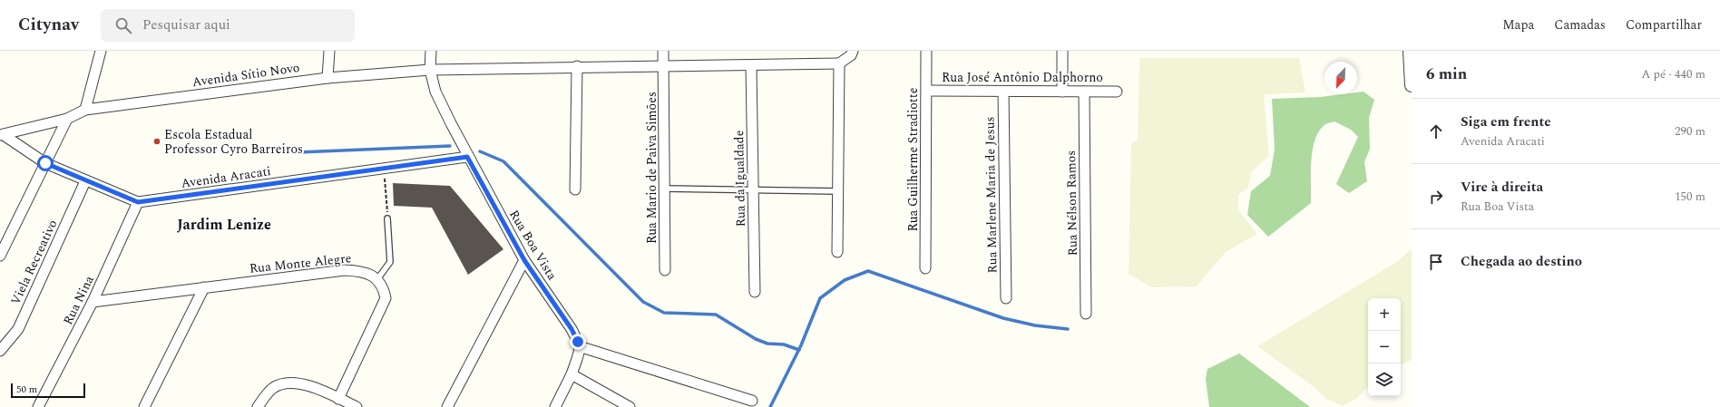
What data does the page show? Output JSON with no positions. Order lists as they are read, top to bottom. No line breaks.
{"streets":{"street":["Avenida Sítio Novo","Rua José Antônio Dalphorno","Rua Guilherme Stradiotte","Rua Mario de Paiva Simões","Avenida Aracati","Rua da Igualdade","Rua Marlene Maria de Jesus","Rua Nélson Ramos","Rua Boa Vista","Viela Recreativo","Rua Monte Alegre","Rua Nina"]},"crossings":[["Avenida Sítio Novo","Rua Mario de Paiva Simões"],["Avenida Sítio Novo","Avenida Aracati"],["Avenida Sítio Novo","Rua da Igualdade"],["Avenida Sítio Novo","Rua Boa Vista"],["Rua José Antônio Dalphorno","Rua Guilherme Stradiotte"],["Rua José Antônio Dalphorno","Rua Marlene Maria de Jesus"],["Rua José Antônio Dalphorno","Rua Nélson Ramos"],["Avenida Aracati","Rua Boa Vista"],["Avenida Aracati","Viela Recreativo"],["Avenida Aracati","Rua Nina"],["Rua Monte Alegre","Rua Nina"]],"districts":["Jardim Lenize"],"places":["Escola Estadual Professor Cyro Barreiros"],"scale_bar":"50 m","north":"bottom left","page":{"header":"Citynav","search":"Pesquisar aqui","nav":["Mapa","Camadas","Compartilhar"],"heading":["6 min","A pé · 440 m"],"list":[["Siga em frente","Avenida Aracati","290 m"],["Vire à direita","Rua Boa Vista","150 m"],"Chegada ao destino"],"map_buttons":["+","−"],"scale":"50 m"}}
